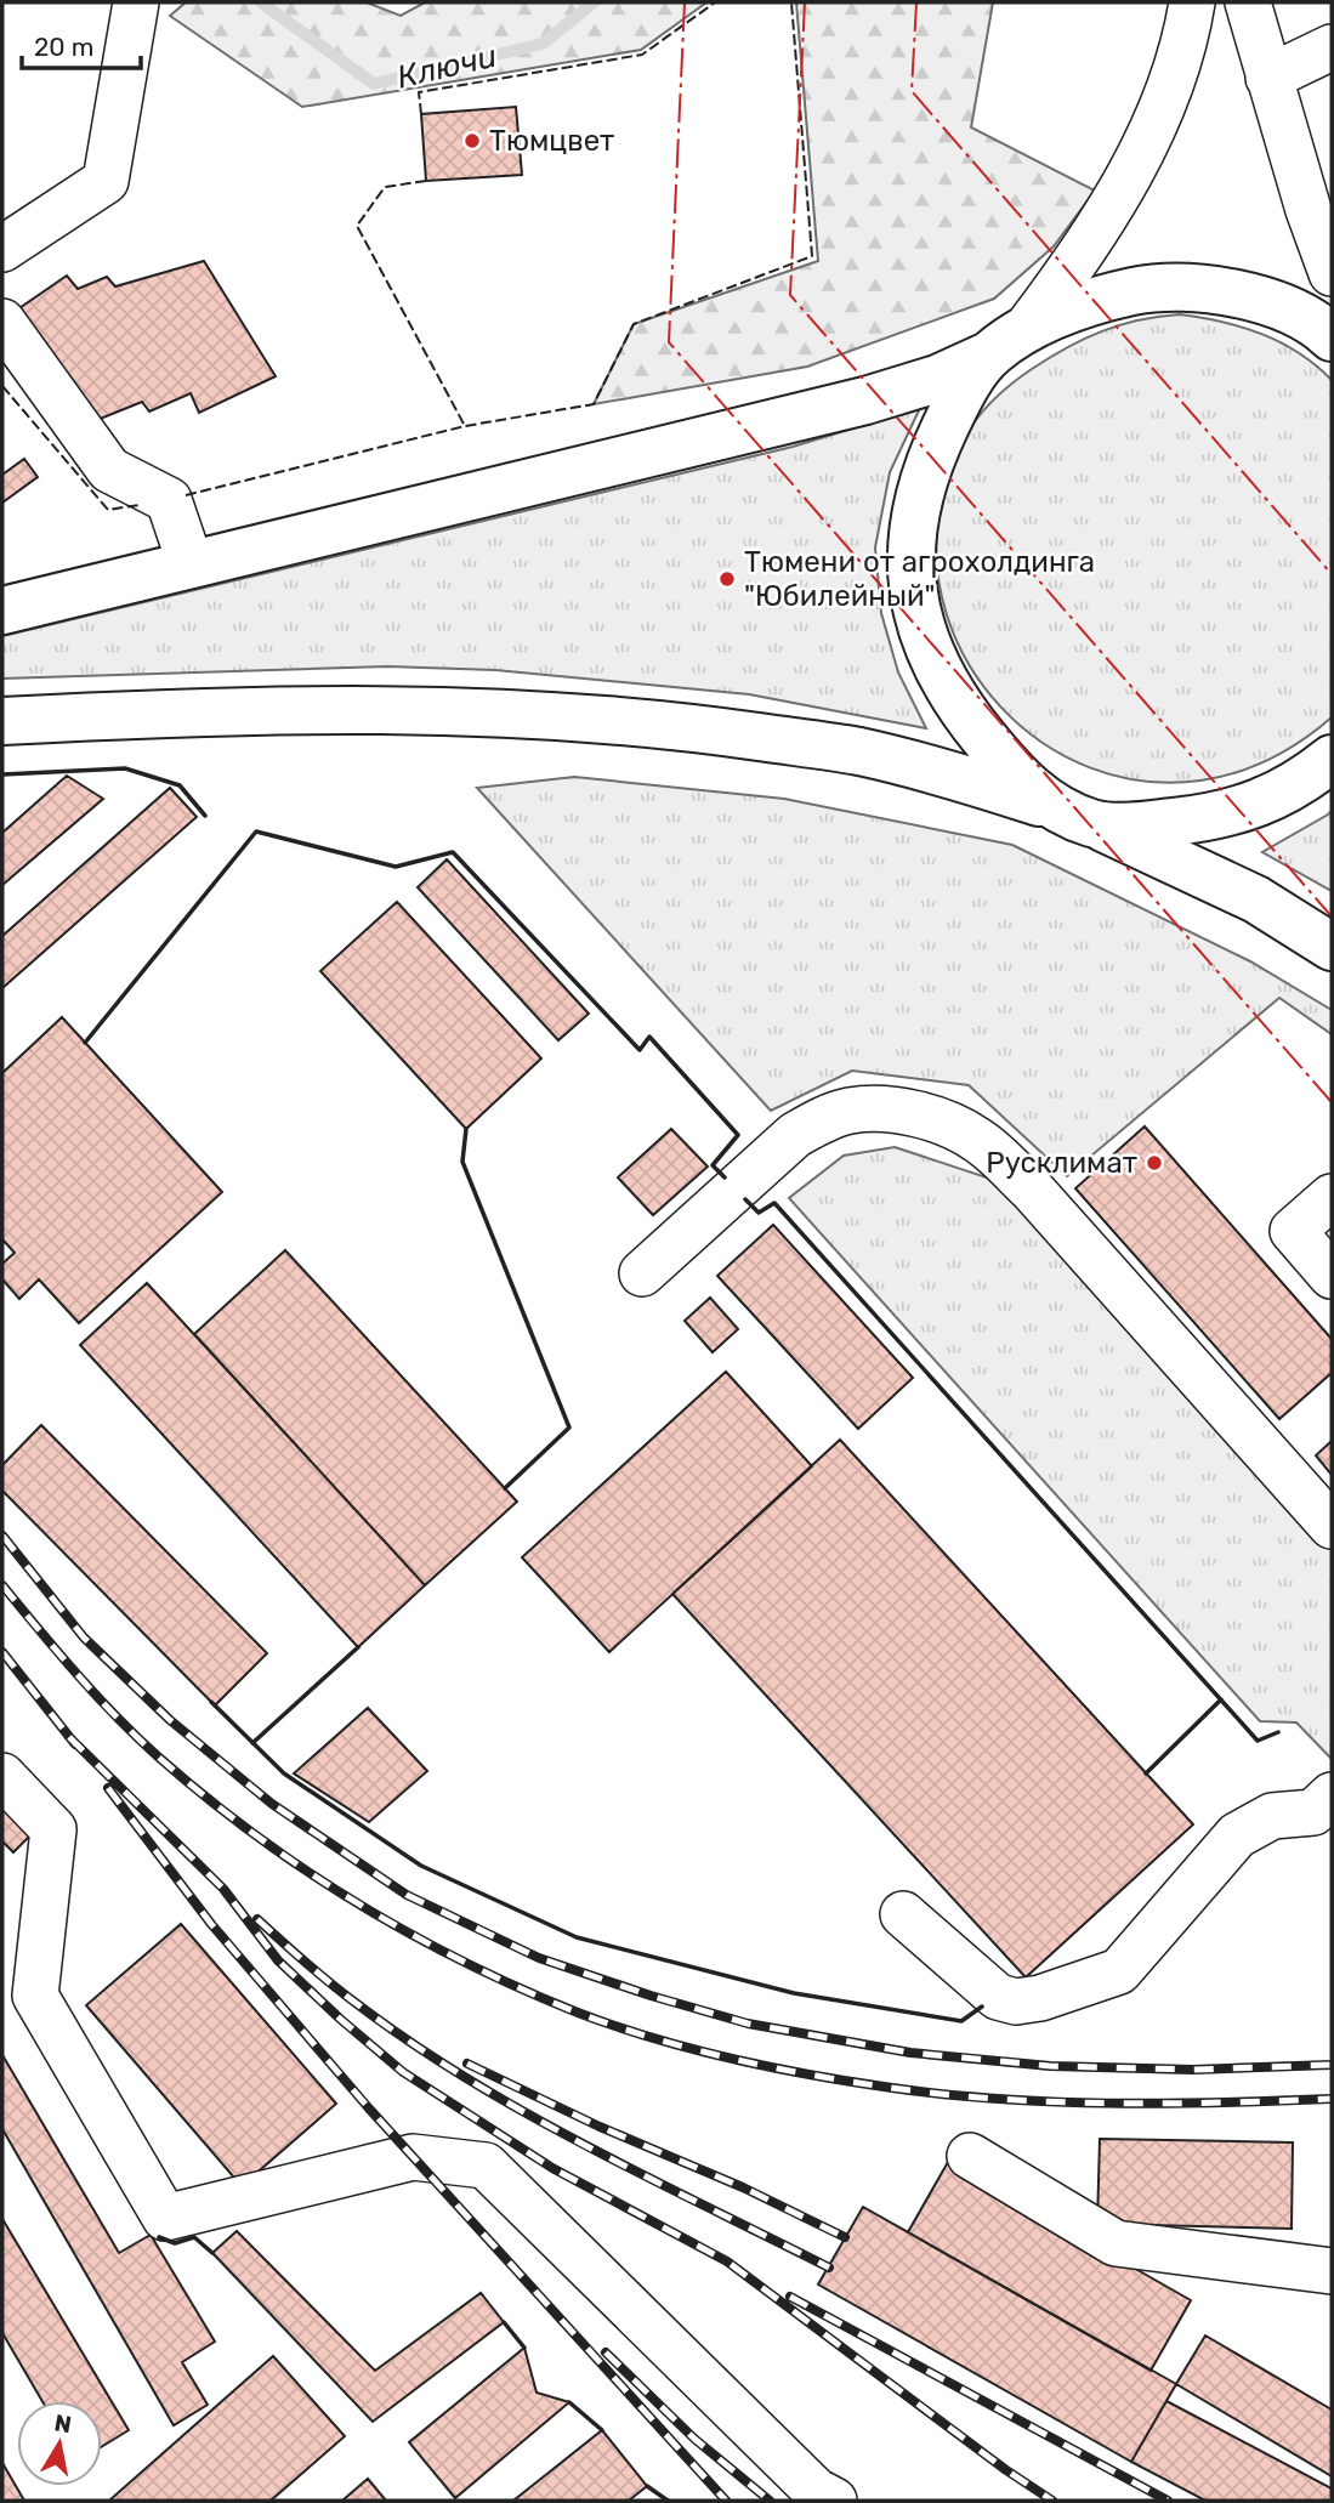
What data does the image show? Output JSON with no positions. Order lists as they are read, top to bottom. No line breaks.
{"water":["Ключи"],"places":["Тюмцвет","Тюмени от агрохолдинга \"Юбилейный\"","Русклимат"],"scale_bar":"20 m","north":"top"}
